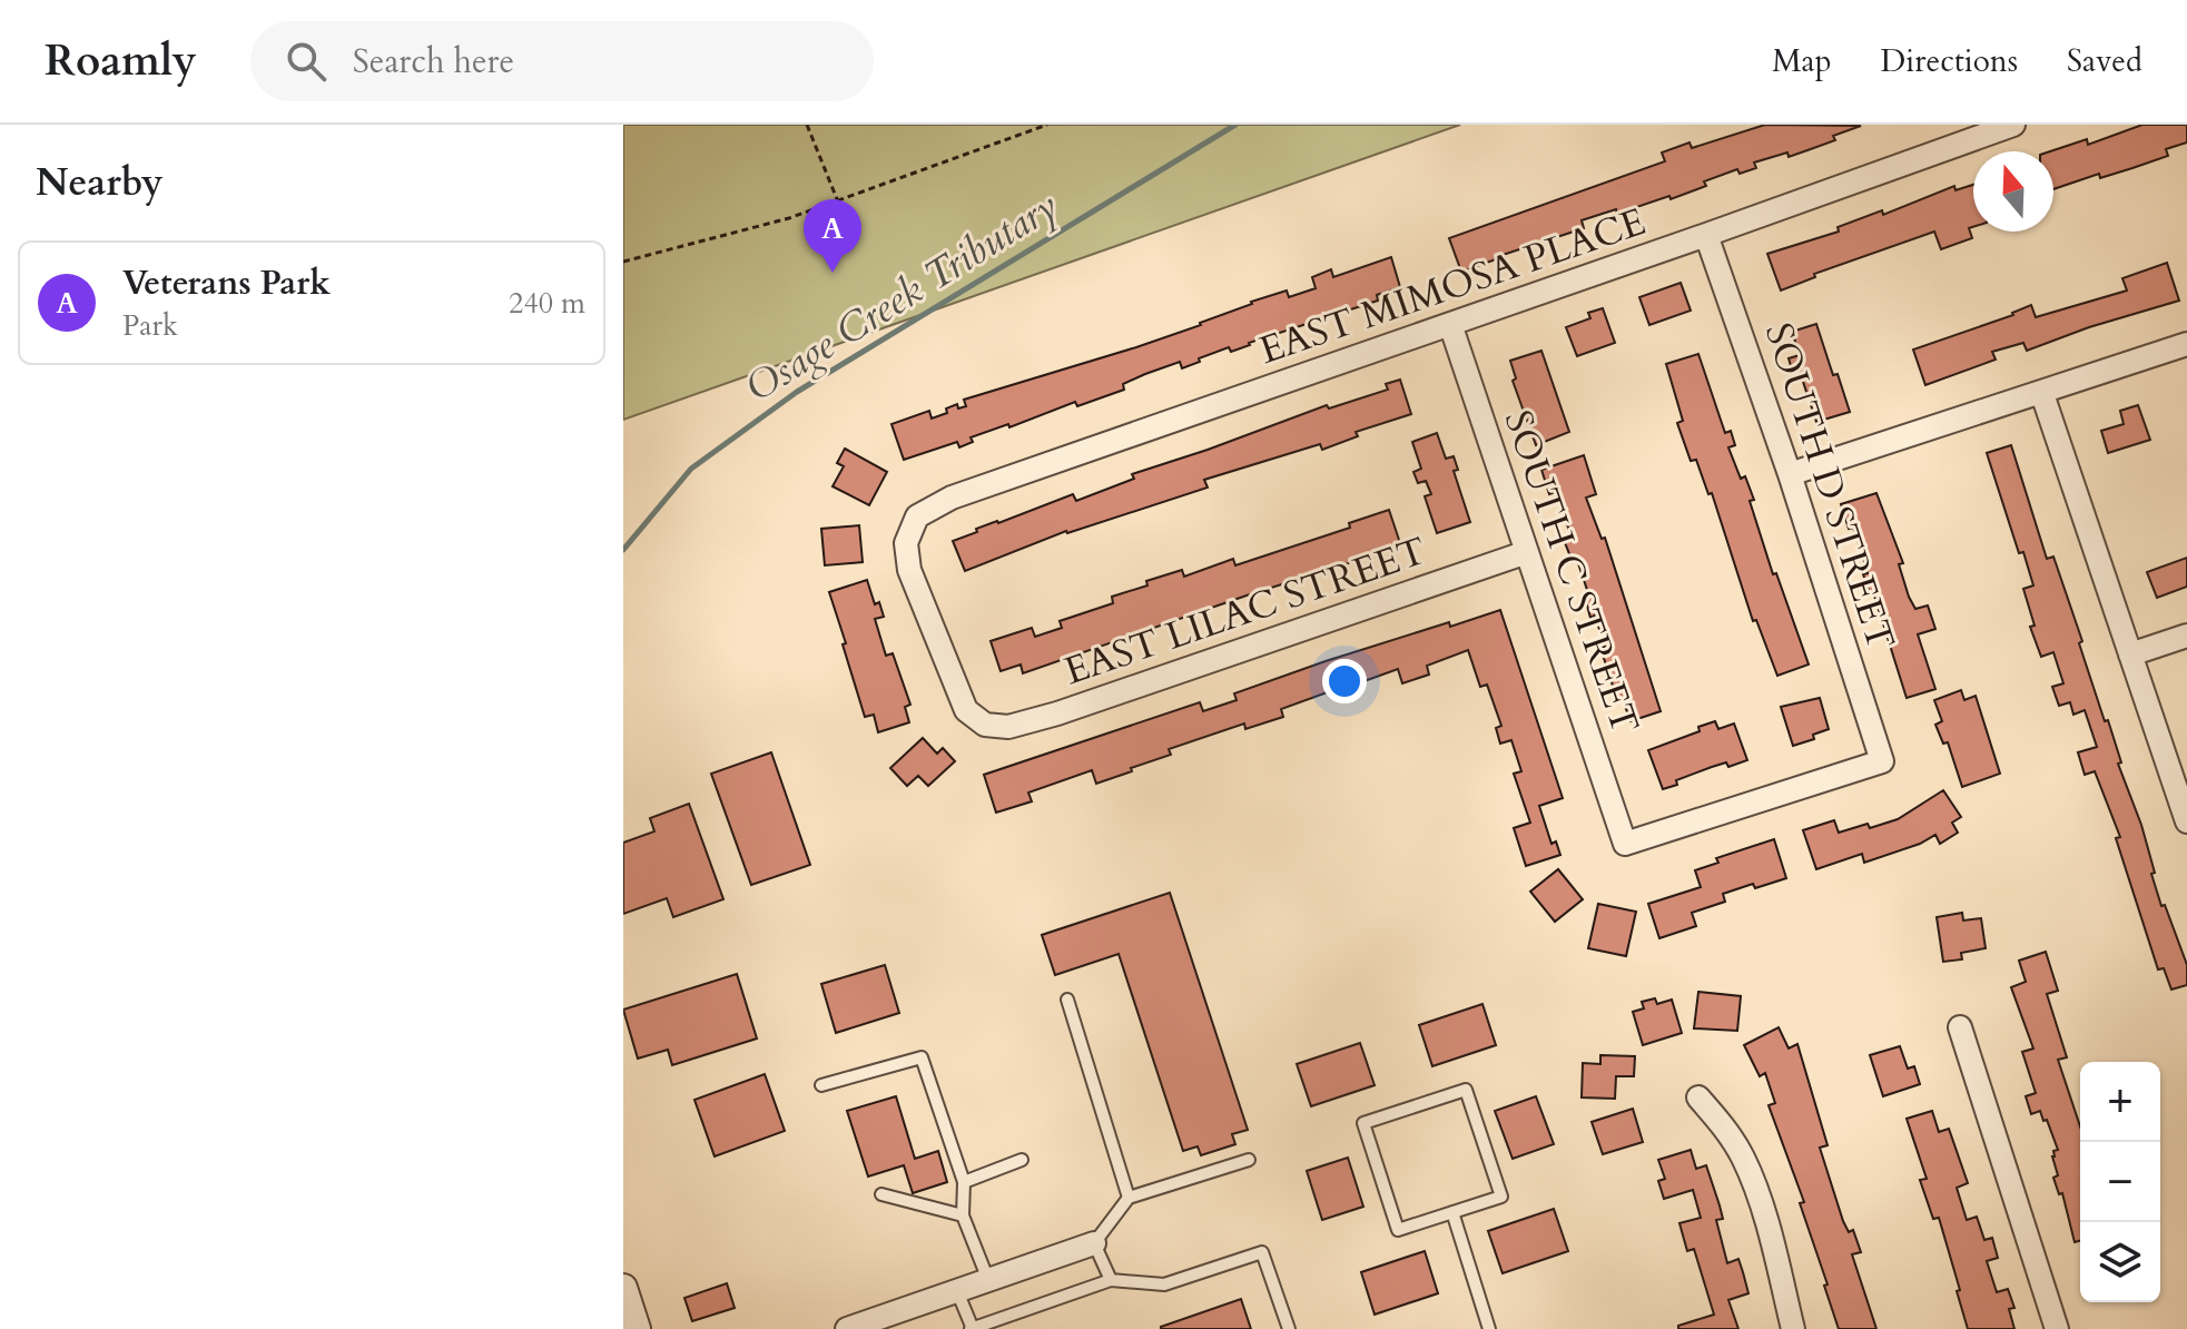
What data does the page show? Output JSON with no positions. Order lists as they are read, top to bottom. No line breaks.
{"streets":{"street":["EAST MIMOSA PLACE","SOUTH D STREET","SOUTH C STREET","EAST LILAC STREET"]},"crossings":[["EAST MIMOSA PLACE","SOUTH D STREET"],["EAST MIMOSA PLACE","SOUTH C STREET"],["EAST MIMOSA PLACE","EAST LILAC STREET"],["SOUTH D STREET","SOUTH C STREET"],["SOUTH C STREET","EAST LILAC STREET"]],"water":["Osage Creek Tributary"],"north":"top","page":{"header":"Roamly","search":"Search here","nav":["Map","Directions","Saved"],"heading":"Nearby","pins":"A","list":[{"mark":"A","name":"Veterans Park","note":"Park","value":"240 m"}],"map_buttons":["+","−"]}}
